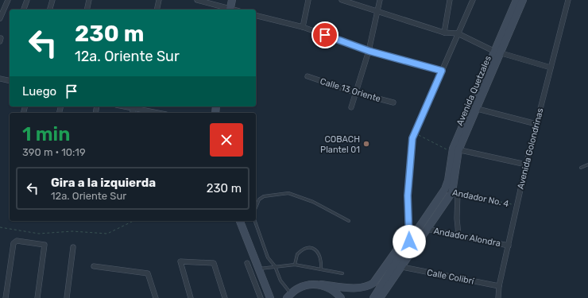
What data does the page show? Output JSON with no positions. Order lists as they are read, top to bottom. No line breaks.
{"streets":{"main road":["Avenida Quetzales"],"street":["Calle 13 Oriente","Avenida Golondrinas","Andador Alondra","Calle Colibrí"],"path":["Andador No. 4"]},"crossings":[["Avenida Quetzales","Andador No. 4"],["Avenida Golondrinas","Andador No. 4"],["Avenida Golondrinas","Andador Alondra"],["Avenida Golondrinas","Calle Colibrí"]],"places":["COBACH Plantel 01"],"page":{"turn":["230 m","12a. Oriente Sur"],"then":"Luego","heading":["1 min","390 m · 10:19"],"list":[{"name":"Gira a la izquierda","note":"12a. Oriente Sur","value":"230 m"}]}}
